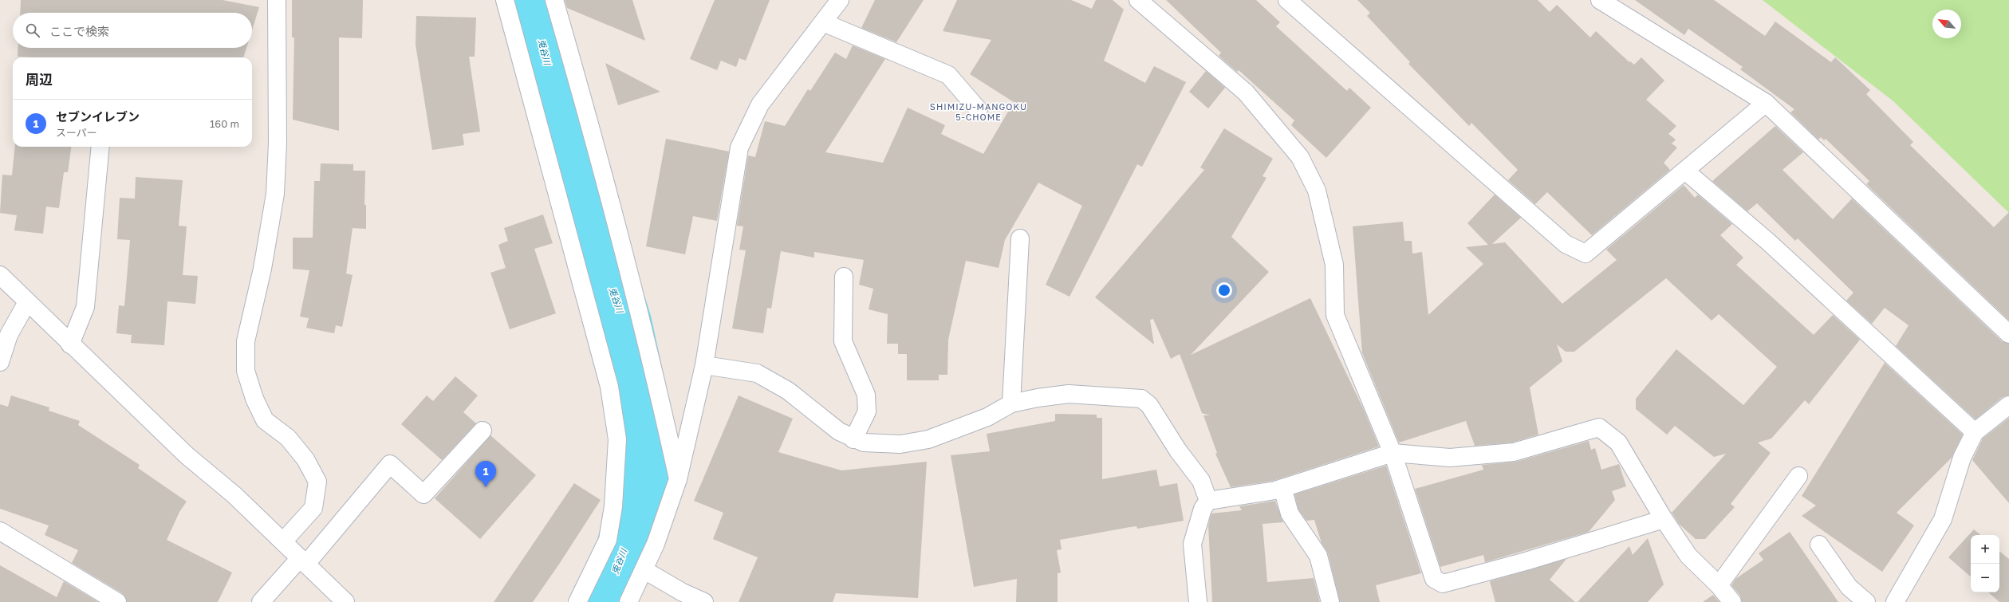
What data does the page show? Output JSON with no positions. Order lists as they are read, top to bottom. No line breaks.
{"districts":["SHIMIZU-MANGOKU 5-CHOME"],"water":["兎谷川"],"north":"top left","page":{"search":"ここで検索","heading":"周辺","list":[{"mark":"1","name":"セブンイレブン","note":"スーパー","value":"160 m"}],"pins":"1","map_buttons":["+","−"]}}
